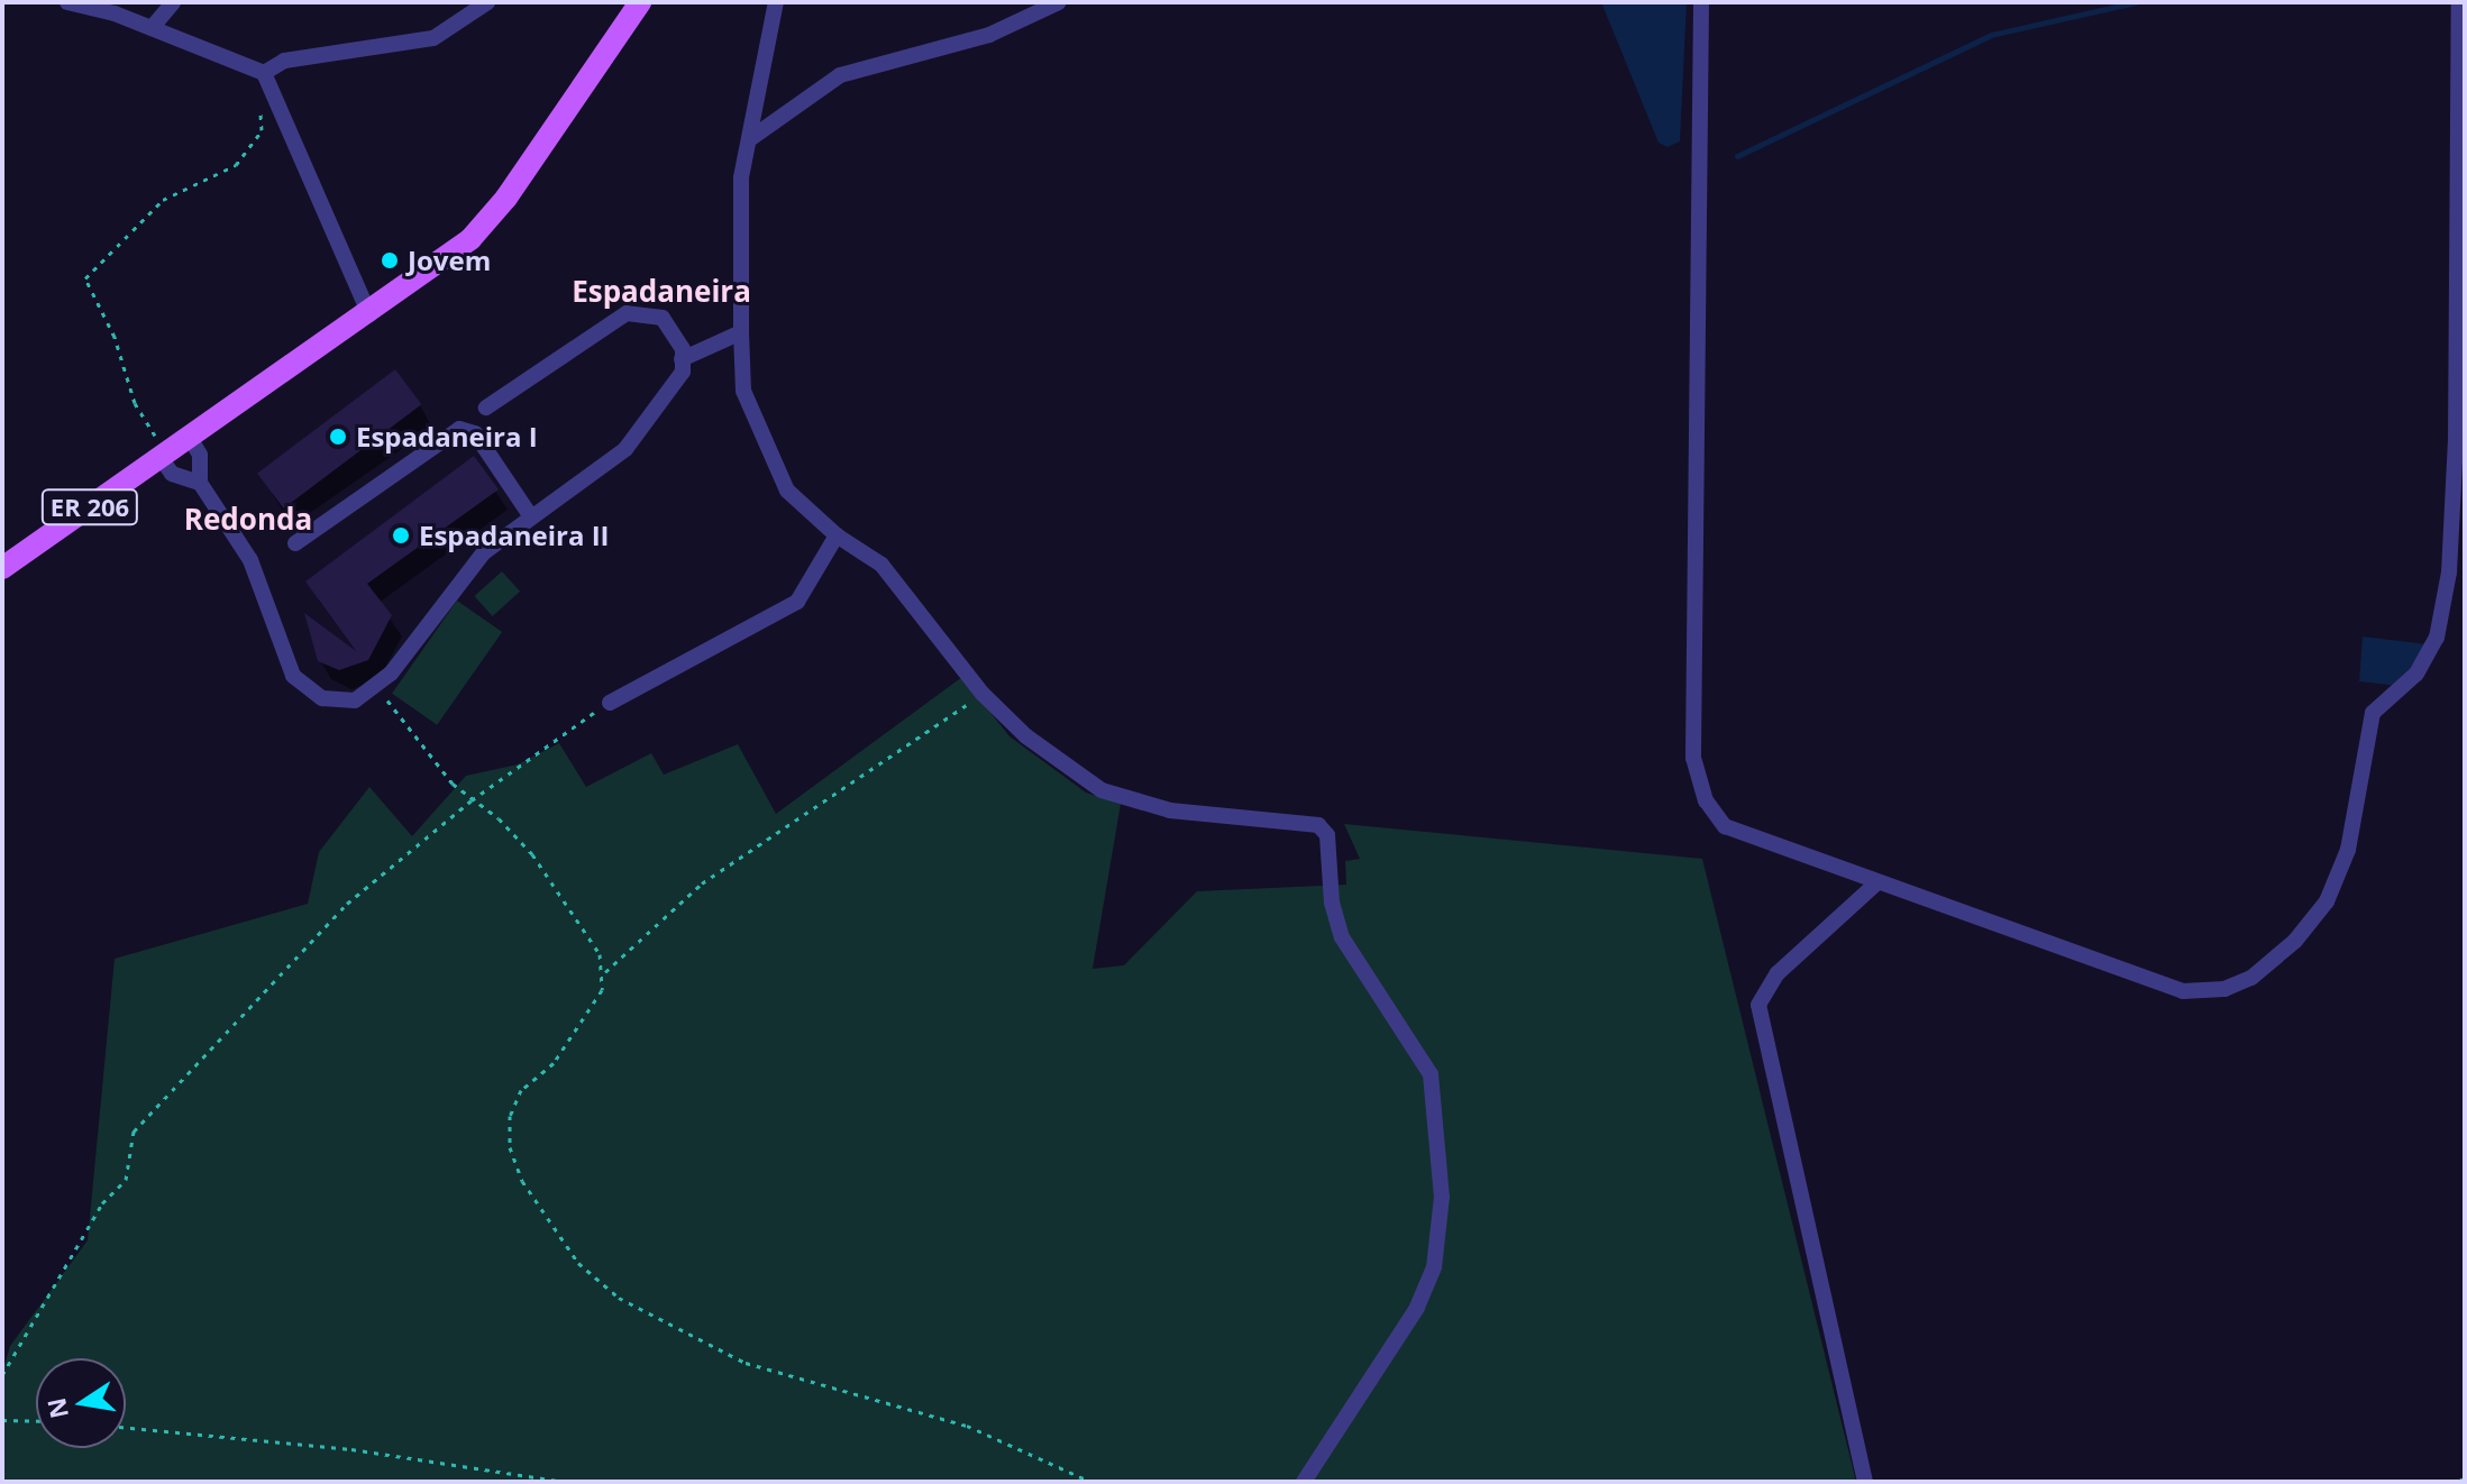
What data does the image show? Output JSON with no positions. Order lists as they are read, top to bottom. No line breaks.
{"streets":{"main road":["ER 206"]},"districts":["Espadaneira","Redonda"],"places":["Jovem","Espadaneira I","Espadaneira II"],"north":"left"}
